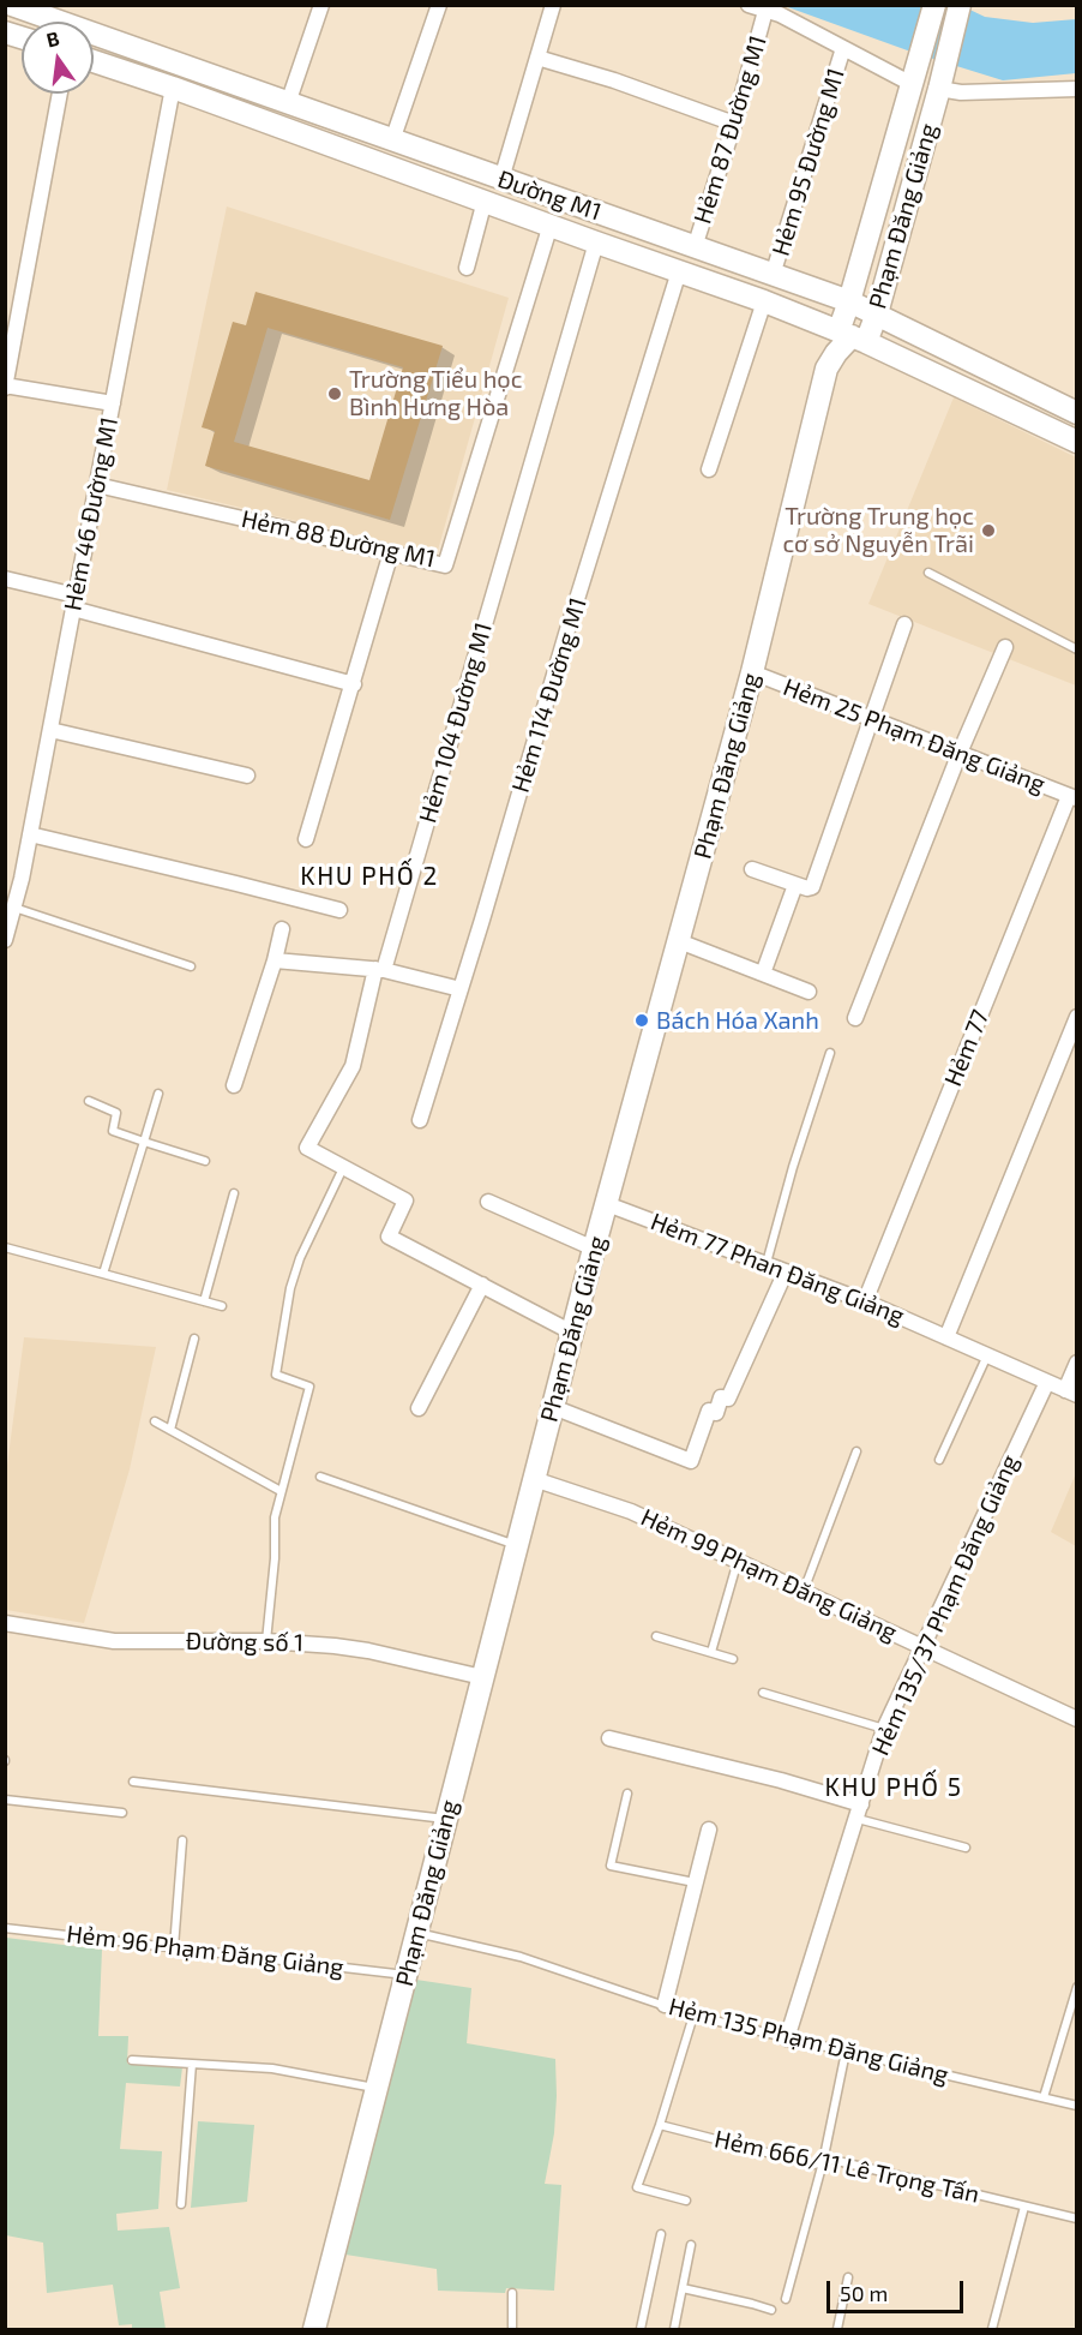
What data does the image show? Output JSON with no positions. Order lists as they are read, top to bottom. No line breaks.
{"streets":{"street":["Hẻm 87 Đường M1","Hẻm 95 Đường M1","Đường M1","Phạm Đăng Giảng","Hẻm 46 Đường M1","Hẻm 88 Đường M1","Hẻm 114 Đường M1","Hẻm 104 Đường M1","Hẻm 25 Phạm Đăng Giảng","Hẻm 77","Hẻm 77 Phan Đăng Giảng","Hẻm 99 Phạm Đăng Giảng","Hẻm 135/37 Phạm Đăng Giảng","Đường số 1"],"lane":["Hẻm 96 Phạm Đăng Giảng","Hẻm 135 Phạm Đăng Giảng","Hẻm 666/11 Lê Trọng Tấn"]},"crossings":[["Hẻm 87 Đường M1","Đường M1"],["Hẻm 95 Đường M1","Đường M1"],["Đường M1","Phạm Đăng Giảng"],["Đường M1","Hẻm 46 Đường M1"],["Đường M1","Hẻm 88 Đường M1"],["Đường M1","Hẻm 114 Đường M1"],["Đường M1","Hẻm 104 Đường M1"],["Phạm Đăng Giảng","Hẻm 25 Phạm Đăng Giảng"],["Phạm Đăng Giảng","Hẻm 77 Phan Đăng Giảng"],["Phạm Đăng Giảng","Hẻm 99 Phạm Đăng Giảng"],["Phạm Đăng Giảng","Đường số 1"],["Phạm Đăng Giảng","Hẻm 96 Phạm Đăng Giảng"],["Phạm Đăng Giảng","Hẻm 135 Phạm Đăng Giảng"],["Hẻm 46 Đường M1","Hẻm 88 Đường M1"],["Hẻm 25 Phạm Đăng Giảng","Hẻm 77"],["Hẻm 77","Hẻm 77 Phan Đăng Giảng"],["Hẻm 77 Phan Đăng Giảng","Hẻm 135/37 Phạm Đăng Giảng"],["Hẻm 99 Phạm Đăng Giảng","Hẻm 135/37 Phạm Đăng Giảng"],["Hẻm 135/37 Phạm Đăng Giảng","Hẻm 135 Phạm Đăng Giảng"]],"districts":["KHU PHỐ 2","KHU PHỐ 5"],"places":["Trường Tiểu học Bình Hưng Hòa","Trường Trung học cơ sở Nguyễn Trãi","Bách Hóa Xanh"],"scale_bar":"50 m","north":"top"}
